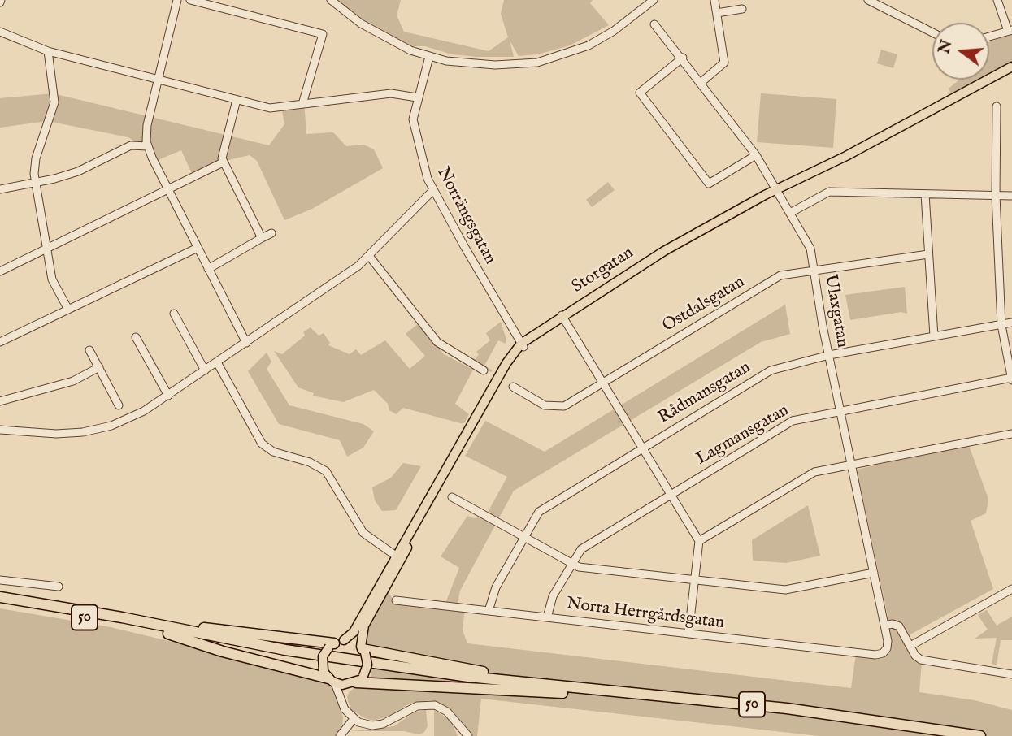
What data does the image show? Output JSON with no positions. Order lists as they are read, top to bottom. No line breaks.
{"streets":{"highway":["50"],"main road":["Storgatan"],"street":["Norrängsgatan","Ostdalsgatan","Ulaxgatan","Rådmansgatan","Lagmansgatan","Norra Herrgårdsgatan"]},"crossings":[["Norrängsgatan","Storgatan"],["Storgatan","Ulaxgatan"],["Storgatan","50"],["Ostdalsgatan","Ulaxgatan"],["Ulaxgatan","Rådmansgatan"],["Ulaxgatan","Lagmansgatan"],["Ulaxgatan","Norra Herrgårdsgatan"],["Rådmansgatan","Norra Herrgårdsgatan"],["Lagmansgatan","Norra Herrgårdsgatan"]],"north":"left"}
